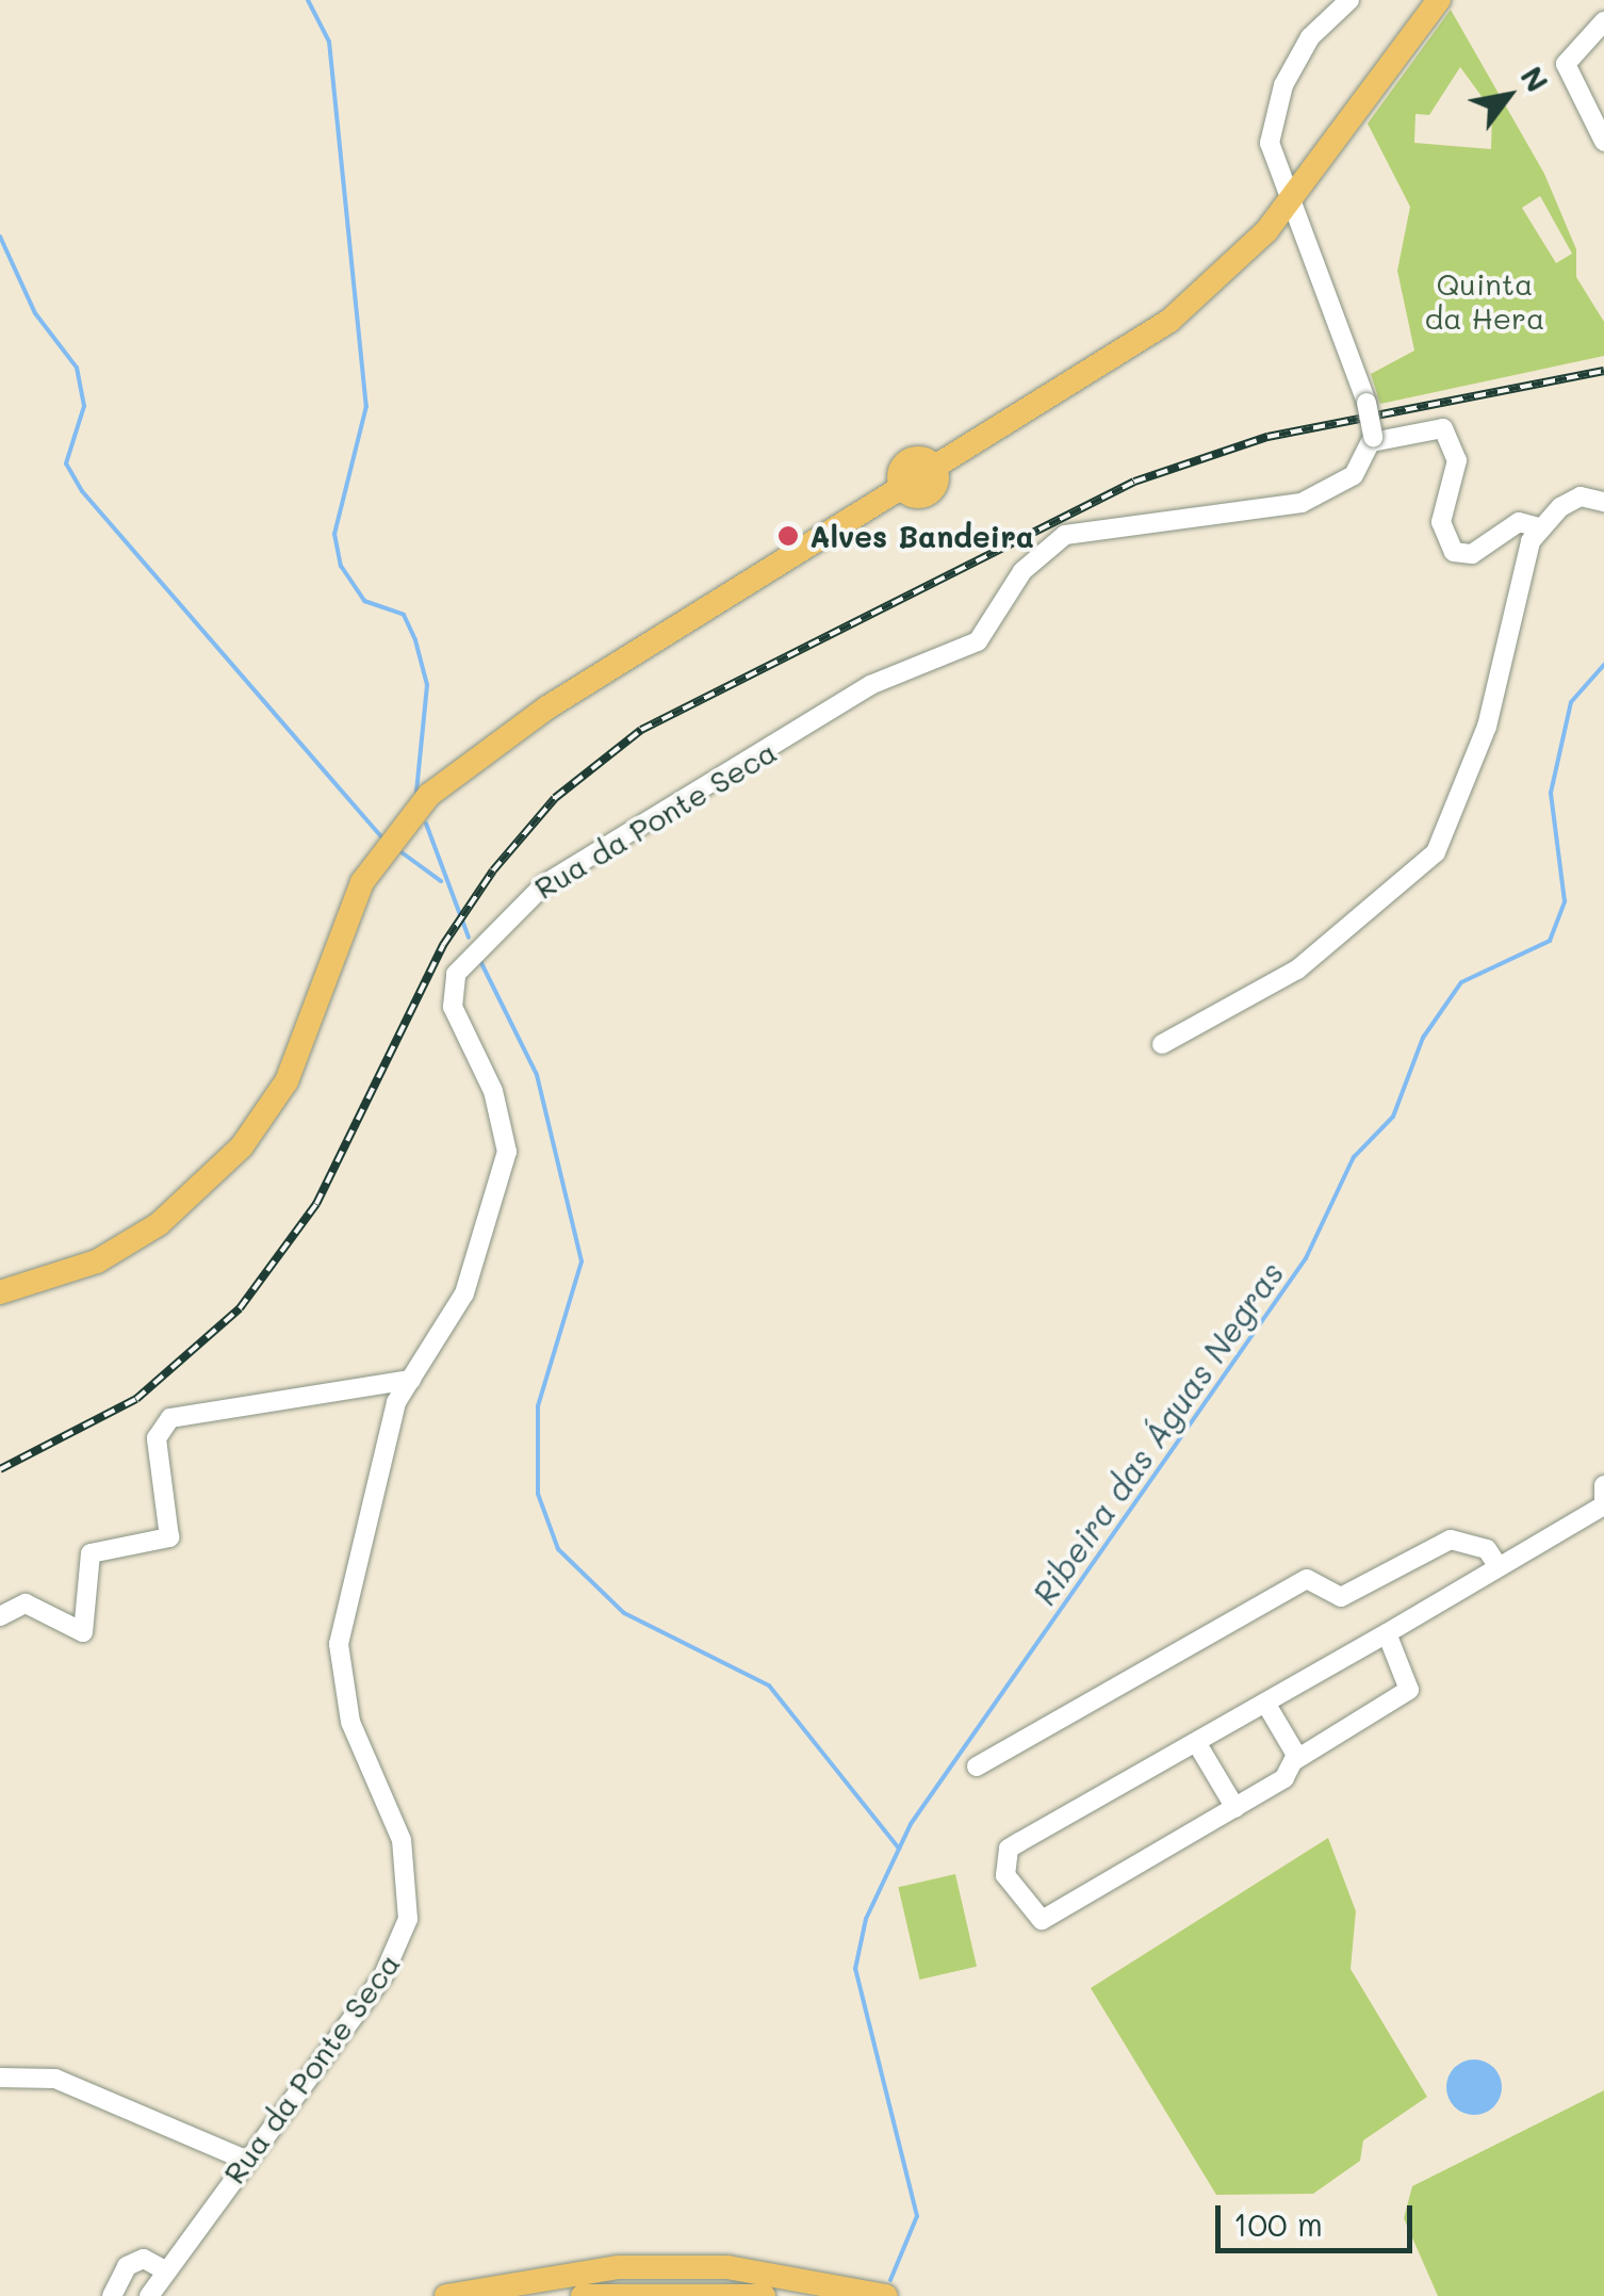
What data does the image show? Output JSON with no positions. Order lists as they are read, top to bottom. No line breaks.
{"streets":{"street":["Rua da Ponte Seca"]},"water":["Ribeira das Águas Negras"],"parks":["Quinta da Hera"],"places":["Alves Bandeira"],"scale_bar":"100 m","north":"top right"}
